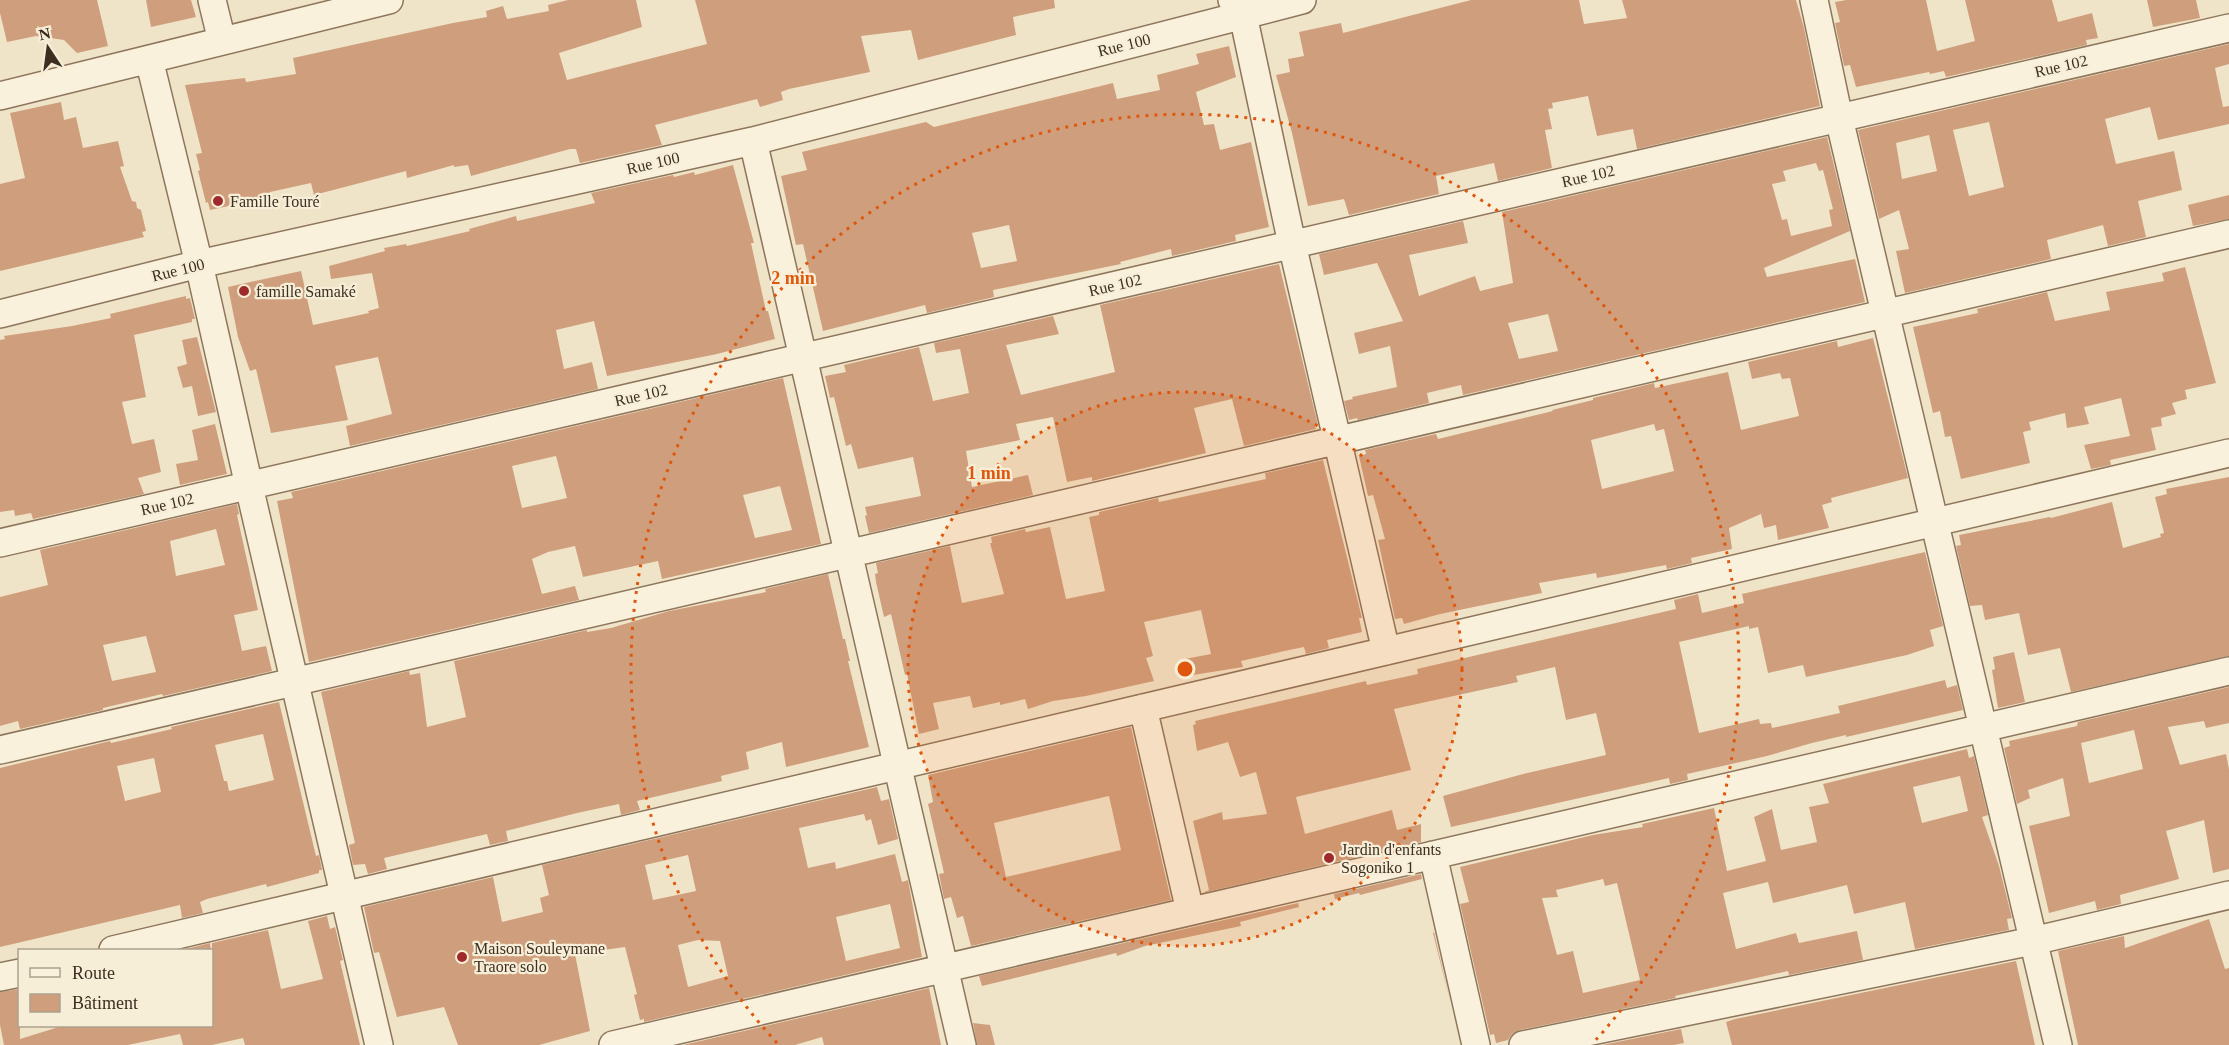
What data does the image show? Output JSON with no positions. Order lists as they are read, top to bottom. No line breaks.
{"streets":{"street":["Rue 100","Rue 102"]},"places":["Famille Touré","famille Samaké","Jardin d'enfants Sogoniko 1","Maison Souleymane Traore solo"],"legend":["Route","Bâtiment"],"north":"top","rings":["2 min","1 min"]}
